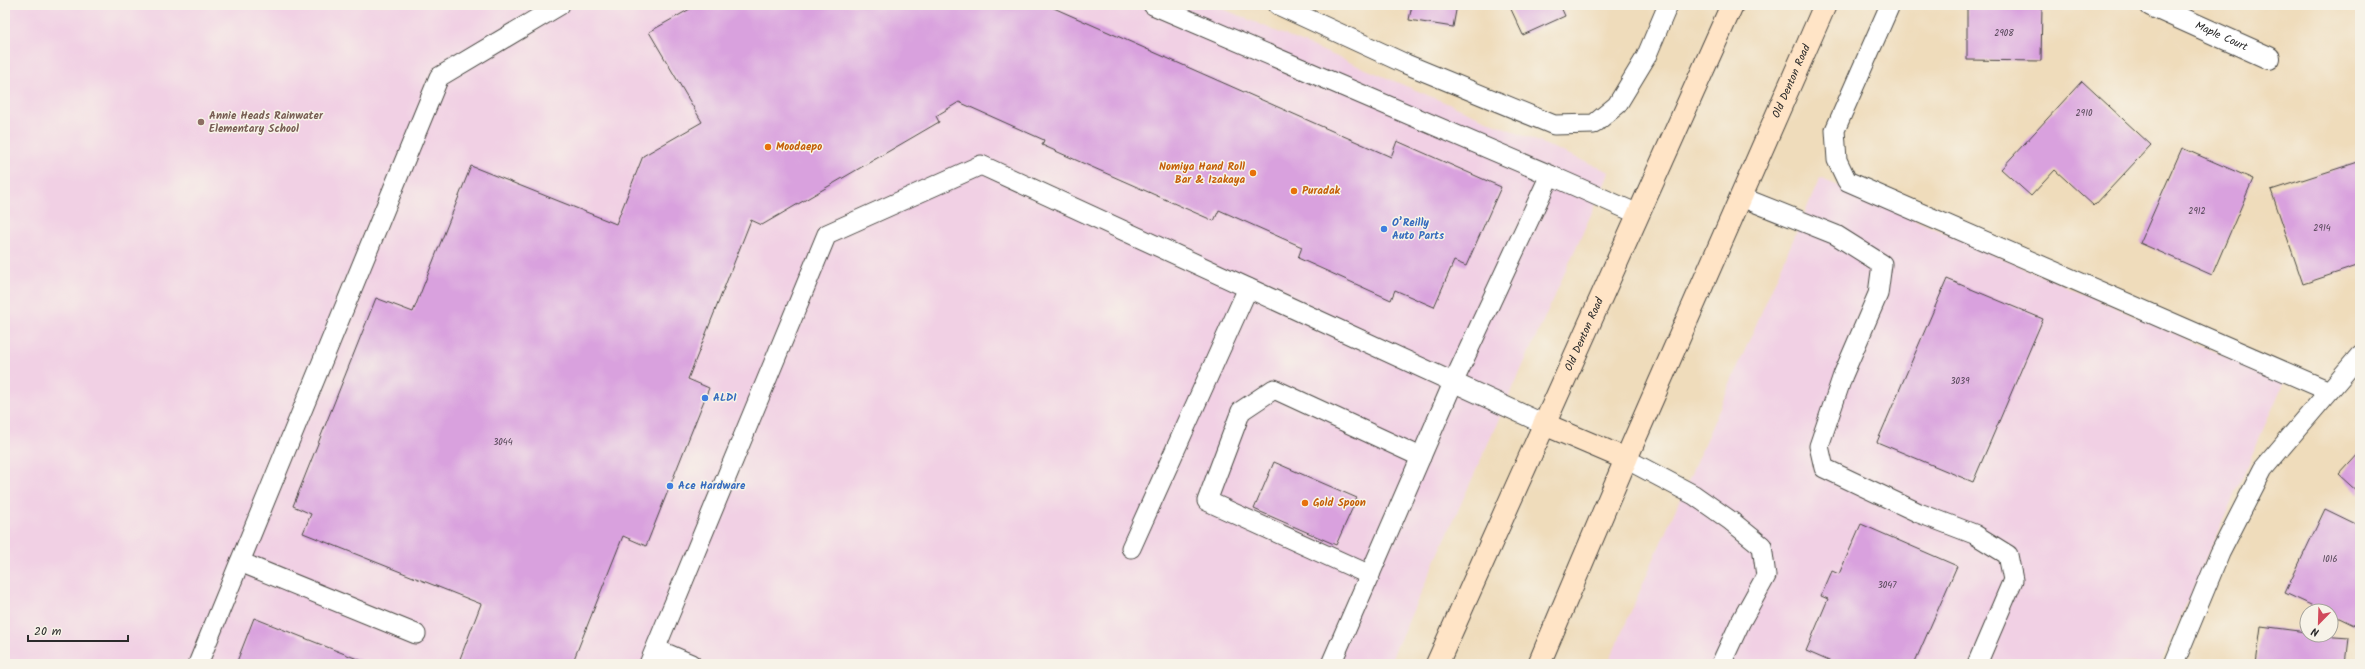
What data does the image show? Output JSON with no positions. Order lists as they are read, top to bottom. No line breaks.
{"streets":{"main road":["Old Denton Road"],"street":["Maple Court"]},"places":["Annie Heads Rainwater Elementary School","Moodaepo","Nomiya Hand Roll Bar & Izakaya","Puradak","O’Reilly Auto Parts","ALDI","Ace Hardware","Gold Spoon"],"house_numbers":["2908","2910","2912","2914","3039","3044","1016","3047"],"scale_bar":"20 m","north":"bottom left"}
